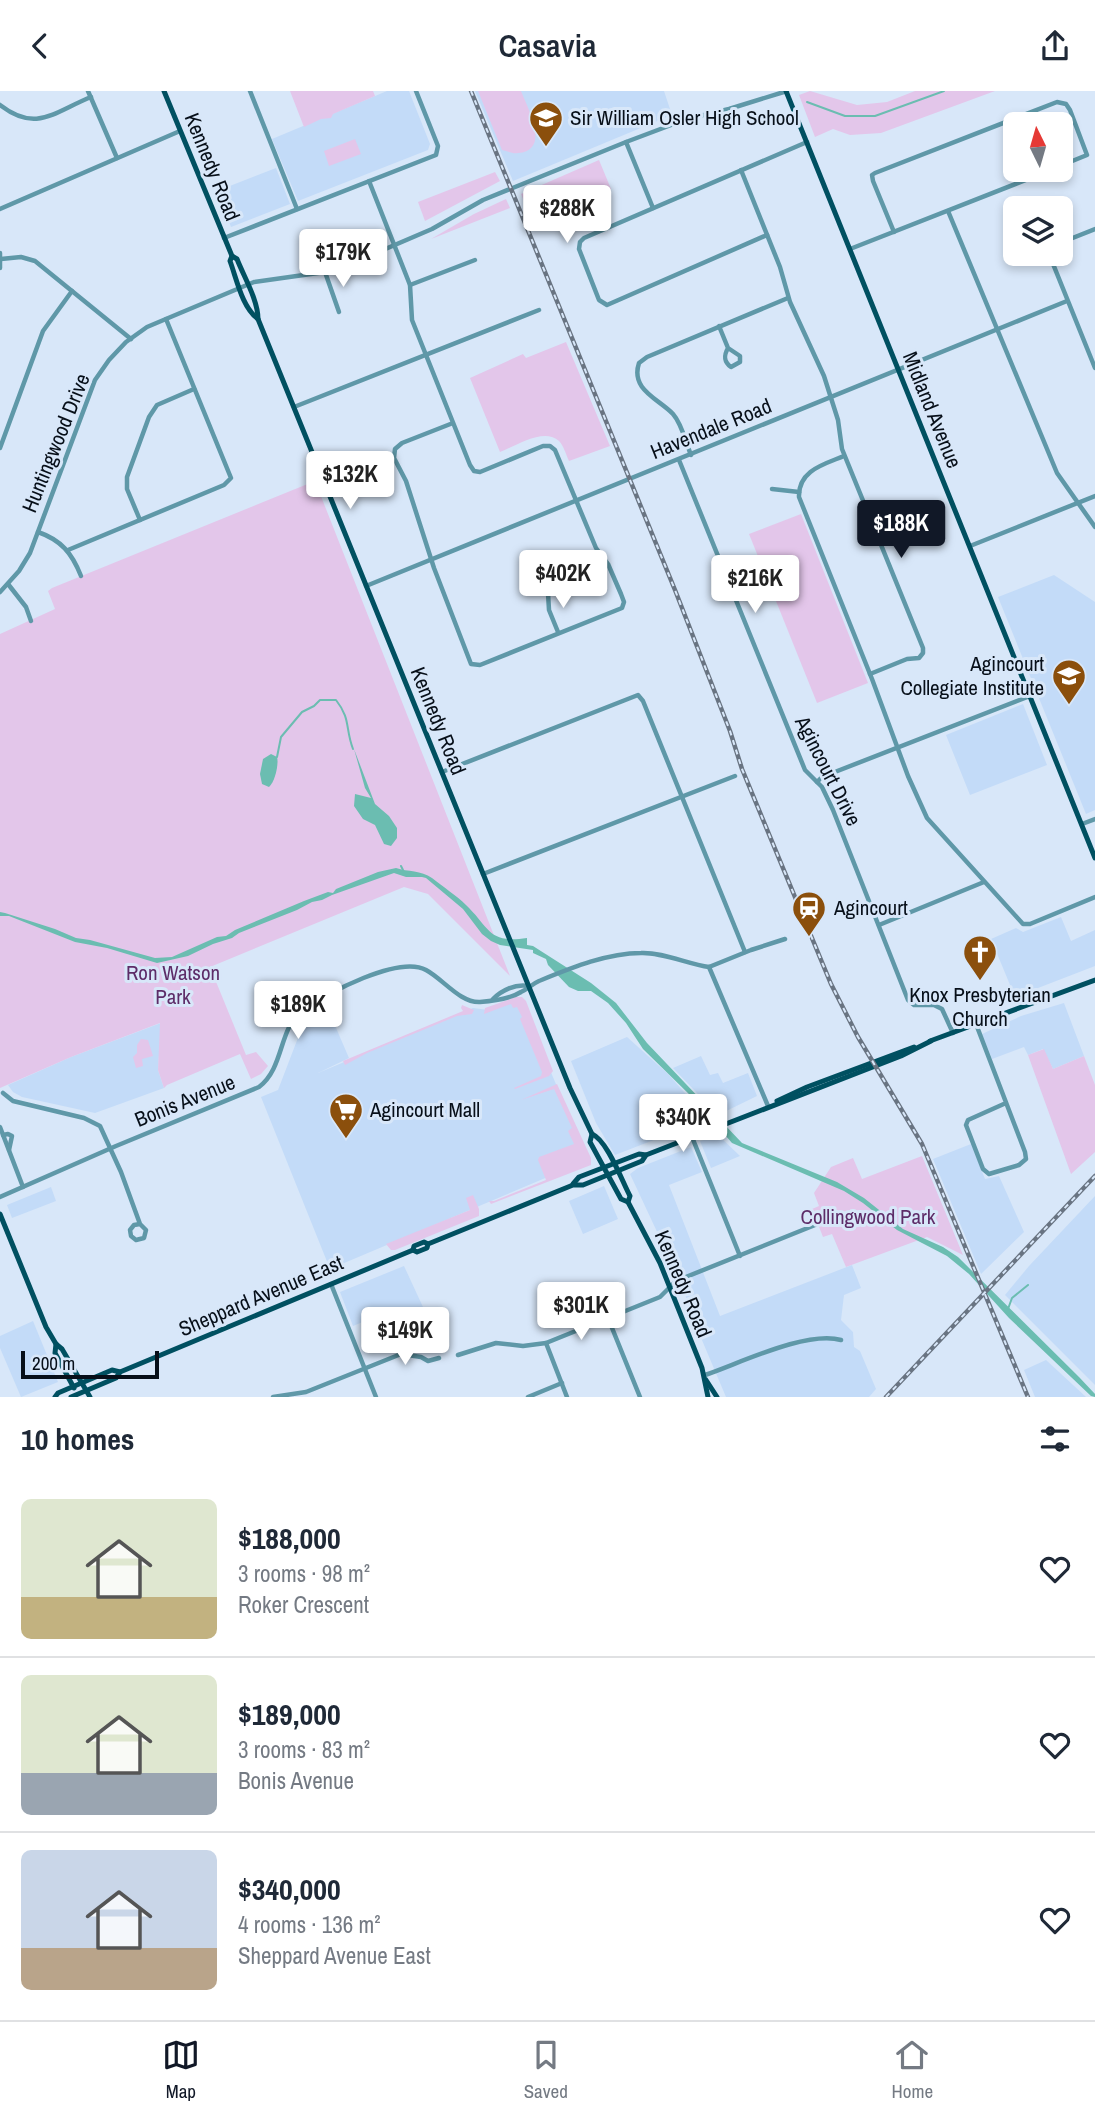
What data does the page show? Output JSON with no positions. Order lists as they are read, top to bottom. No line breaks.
{"streets":{"main road":["Kennedy Road","Midland Avenue","Sheppard Avenue East"],"street":["Havendale Road","Huntingwood Drive","Agincourt Drive","Bonis Avenue"]},"crossings":[["Kennedy Road","Havendale Road"],["Kennedy Road","Huntingwood Drive"],["Kennedy Road","Bonis Avenue"],["Kennedy Road","Sheppard Avenue East"],["Midland Avenue","Havendale Road"],["Midland Avenue","Huntingwood Drive"],["Havendale Road","Agincourt Drive"],["Agincourt Drive","Sheppard Avenue East"]],"parks":["Ron Watson Park","Collingwood Park"],"places":{"school or university":["Sir William Osler High School","Agincourt Collegiate Institute"],"station":["Agincourt"],"church":["Knox Presbyterian Church"],"supermarket":["Agincourt Mall"]},"scale_bar":"200 m","north":"top","page":{"header":"Casavia","price":["$288K","$179K","$132K","$188K","$402K","$216K","$189K","$340K","$301K","$149K"],"scale":"200 m","heading":"10 homes","list":[{"name":"$188,000","note":"3 rooms · 98 m² · Roker Crescent"},{"name":"$189,000","note":"3 rooms · 83 m² · Bonis Avenue"},{"name":"$340,000","note":"4 rooms · 136 m² · Sheppard Avenue East"}],"tabs":["Map","Saved","Home"]}}
